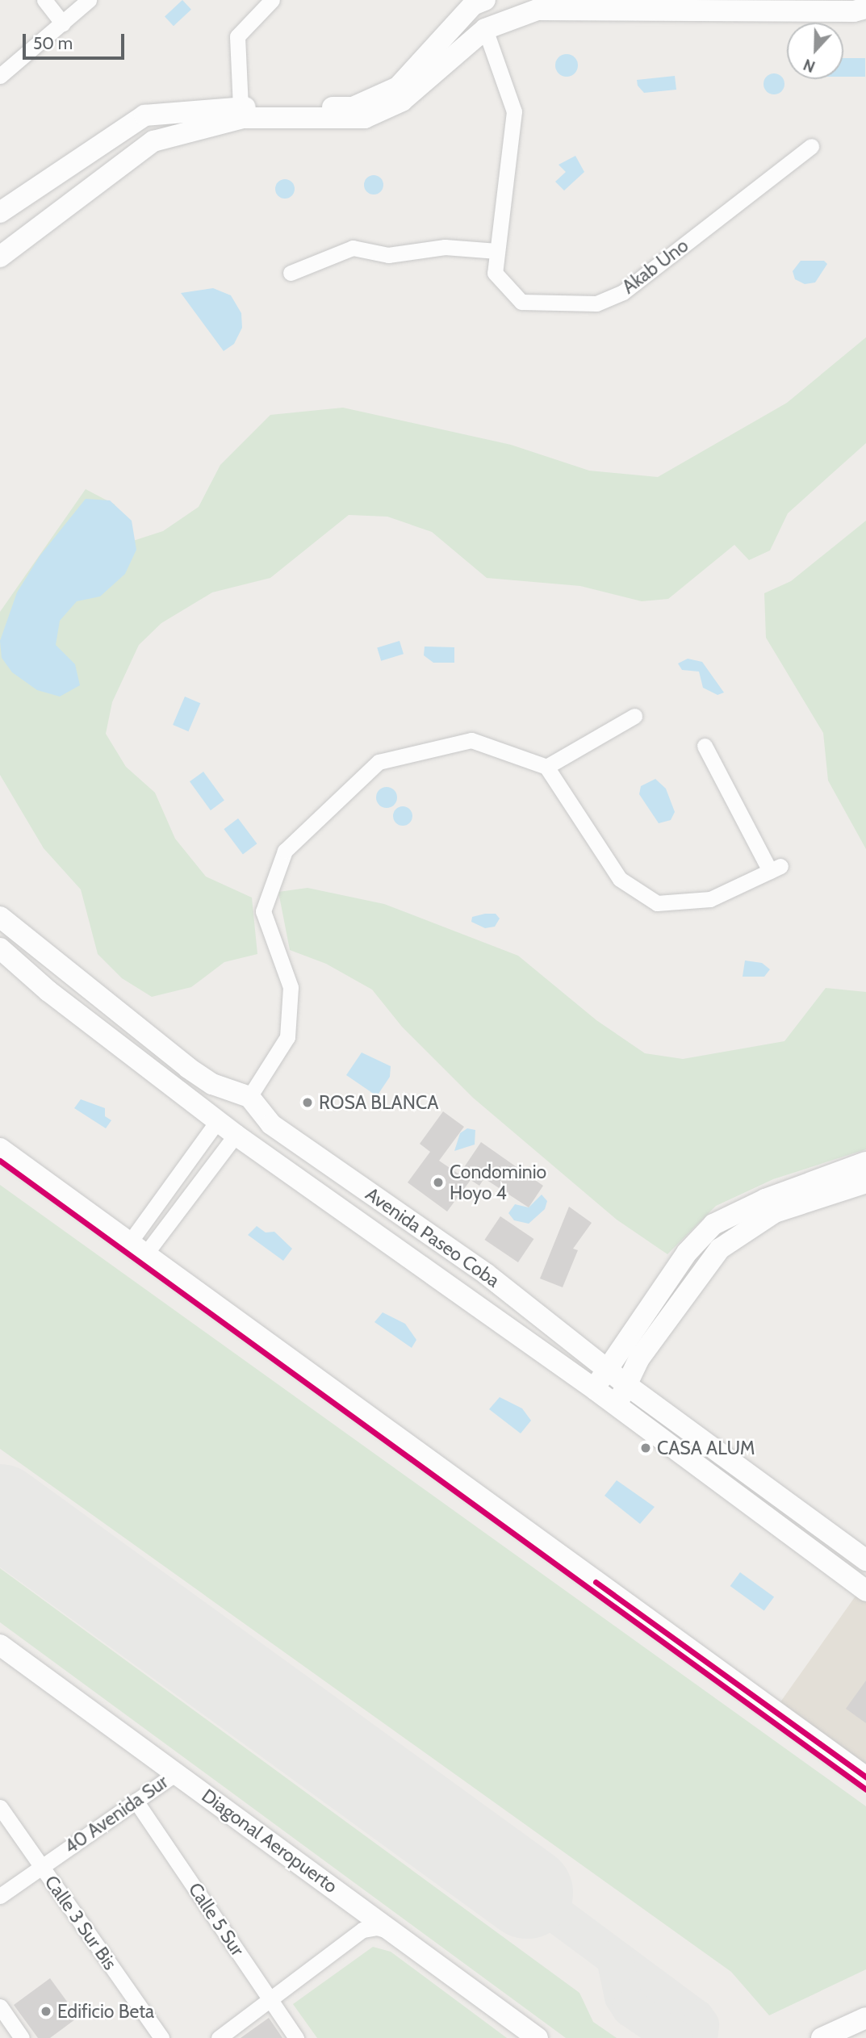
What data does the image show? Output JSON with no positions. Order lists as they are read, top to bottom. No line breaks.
{"streets":{"main road":["Avenida Paseo Coba","Diagonal Aeropuerto"],"street":["Akab Uno","40 Avenida Sur","Calle 5 Sur","Calle 3 Sur Bis"]},"crossings":[["40 Avenida Sur","Diagonal Aeropuerto"],["40 Avenida Sur","Calle 5 Sur"],["40 Avenida Sur","Calle 3 Sur Bis"]],"places":["ROSA BLANCA","Condominio Hoyo 4","CASA ALUM","Edificio Beta"],"scale_bar":"50 m","north":"bottom"}
